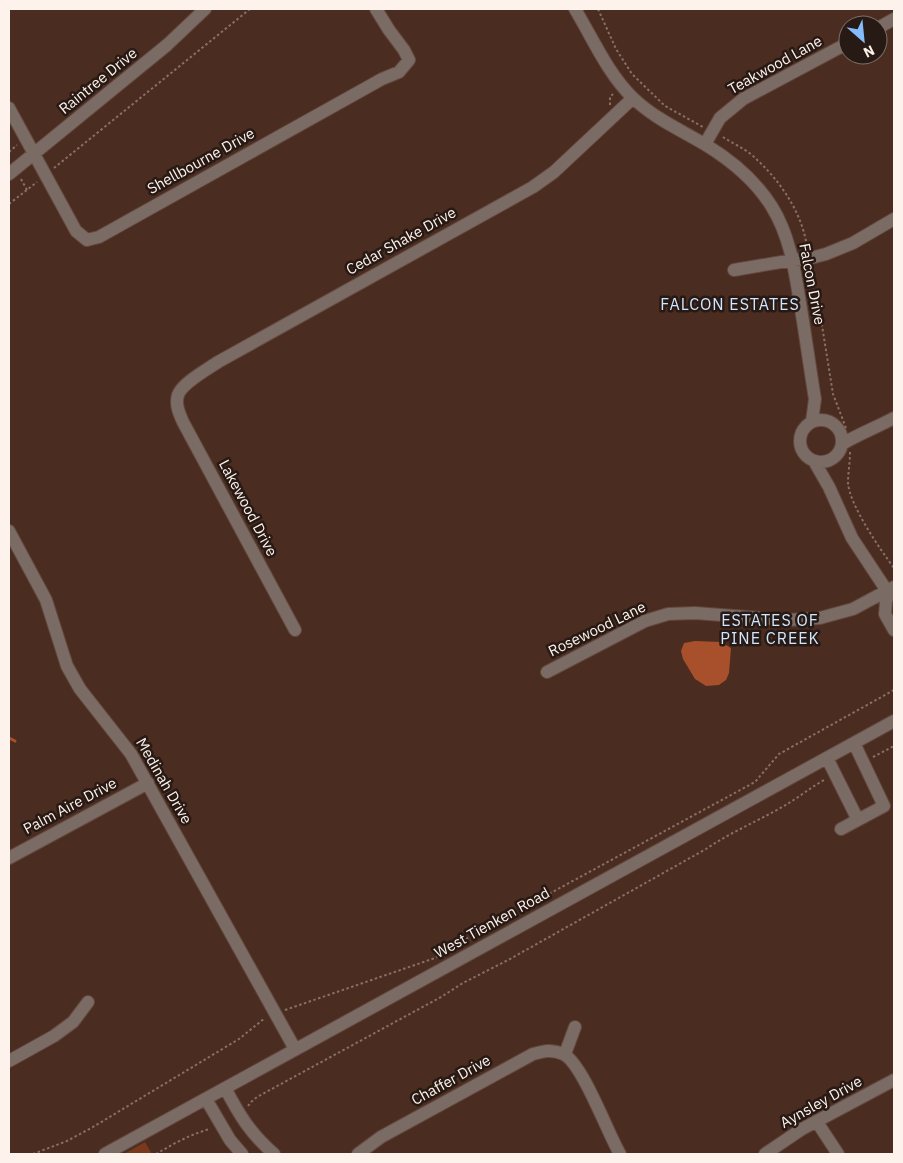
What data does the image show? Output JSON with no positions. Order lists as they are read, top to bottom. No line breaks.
{"streets":{"street":["Teakwood Lane","Raintree Drive","Shellbourne Drive","Cedar Shake Drive","Falcon Drive","Lakewood Drive","Rosewood Lane","Medinah Drive","Palm Aire Drive","West Tienken Road","Chaffer Drive","Aynsley Drive"]},"crossings":[["Teakwood Lane","Falcon Drive"],["Raintree Drive","Shellbourne Drive"],["Cedar Shake Drive","Falcon Drive"],["Cedar Shake Drive","Lakewood Drive"],["Medinah Drive","Palm Aire Drive"],["Medinah Drive","West Tienken Road"]],"districts":["FALCON ESTATES","ESTATES OF PINE CREEK"],"north":"bottom right"}
